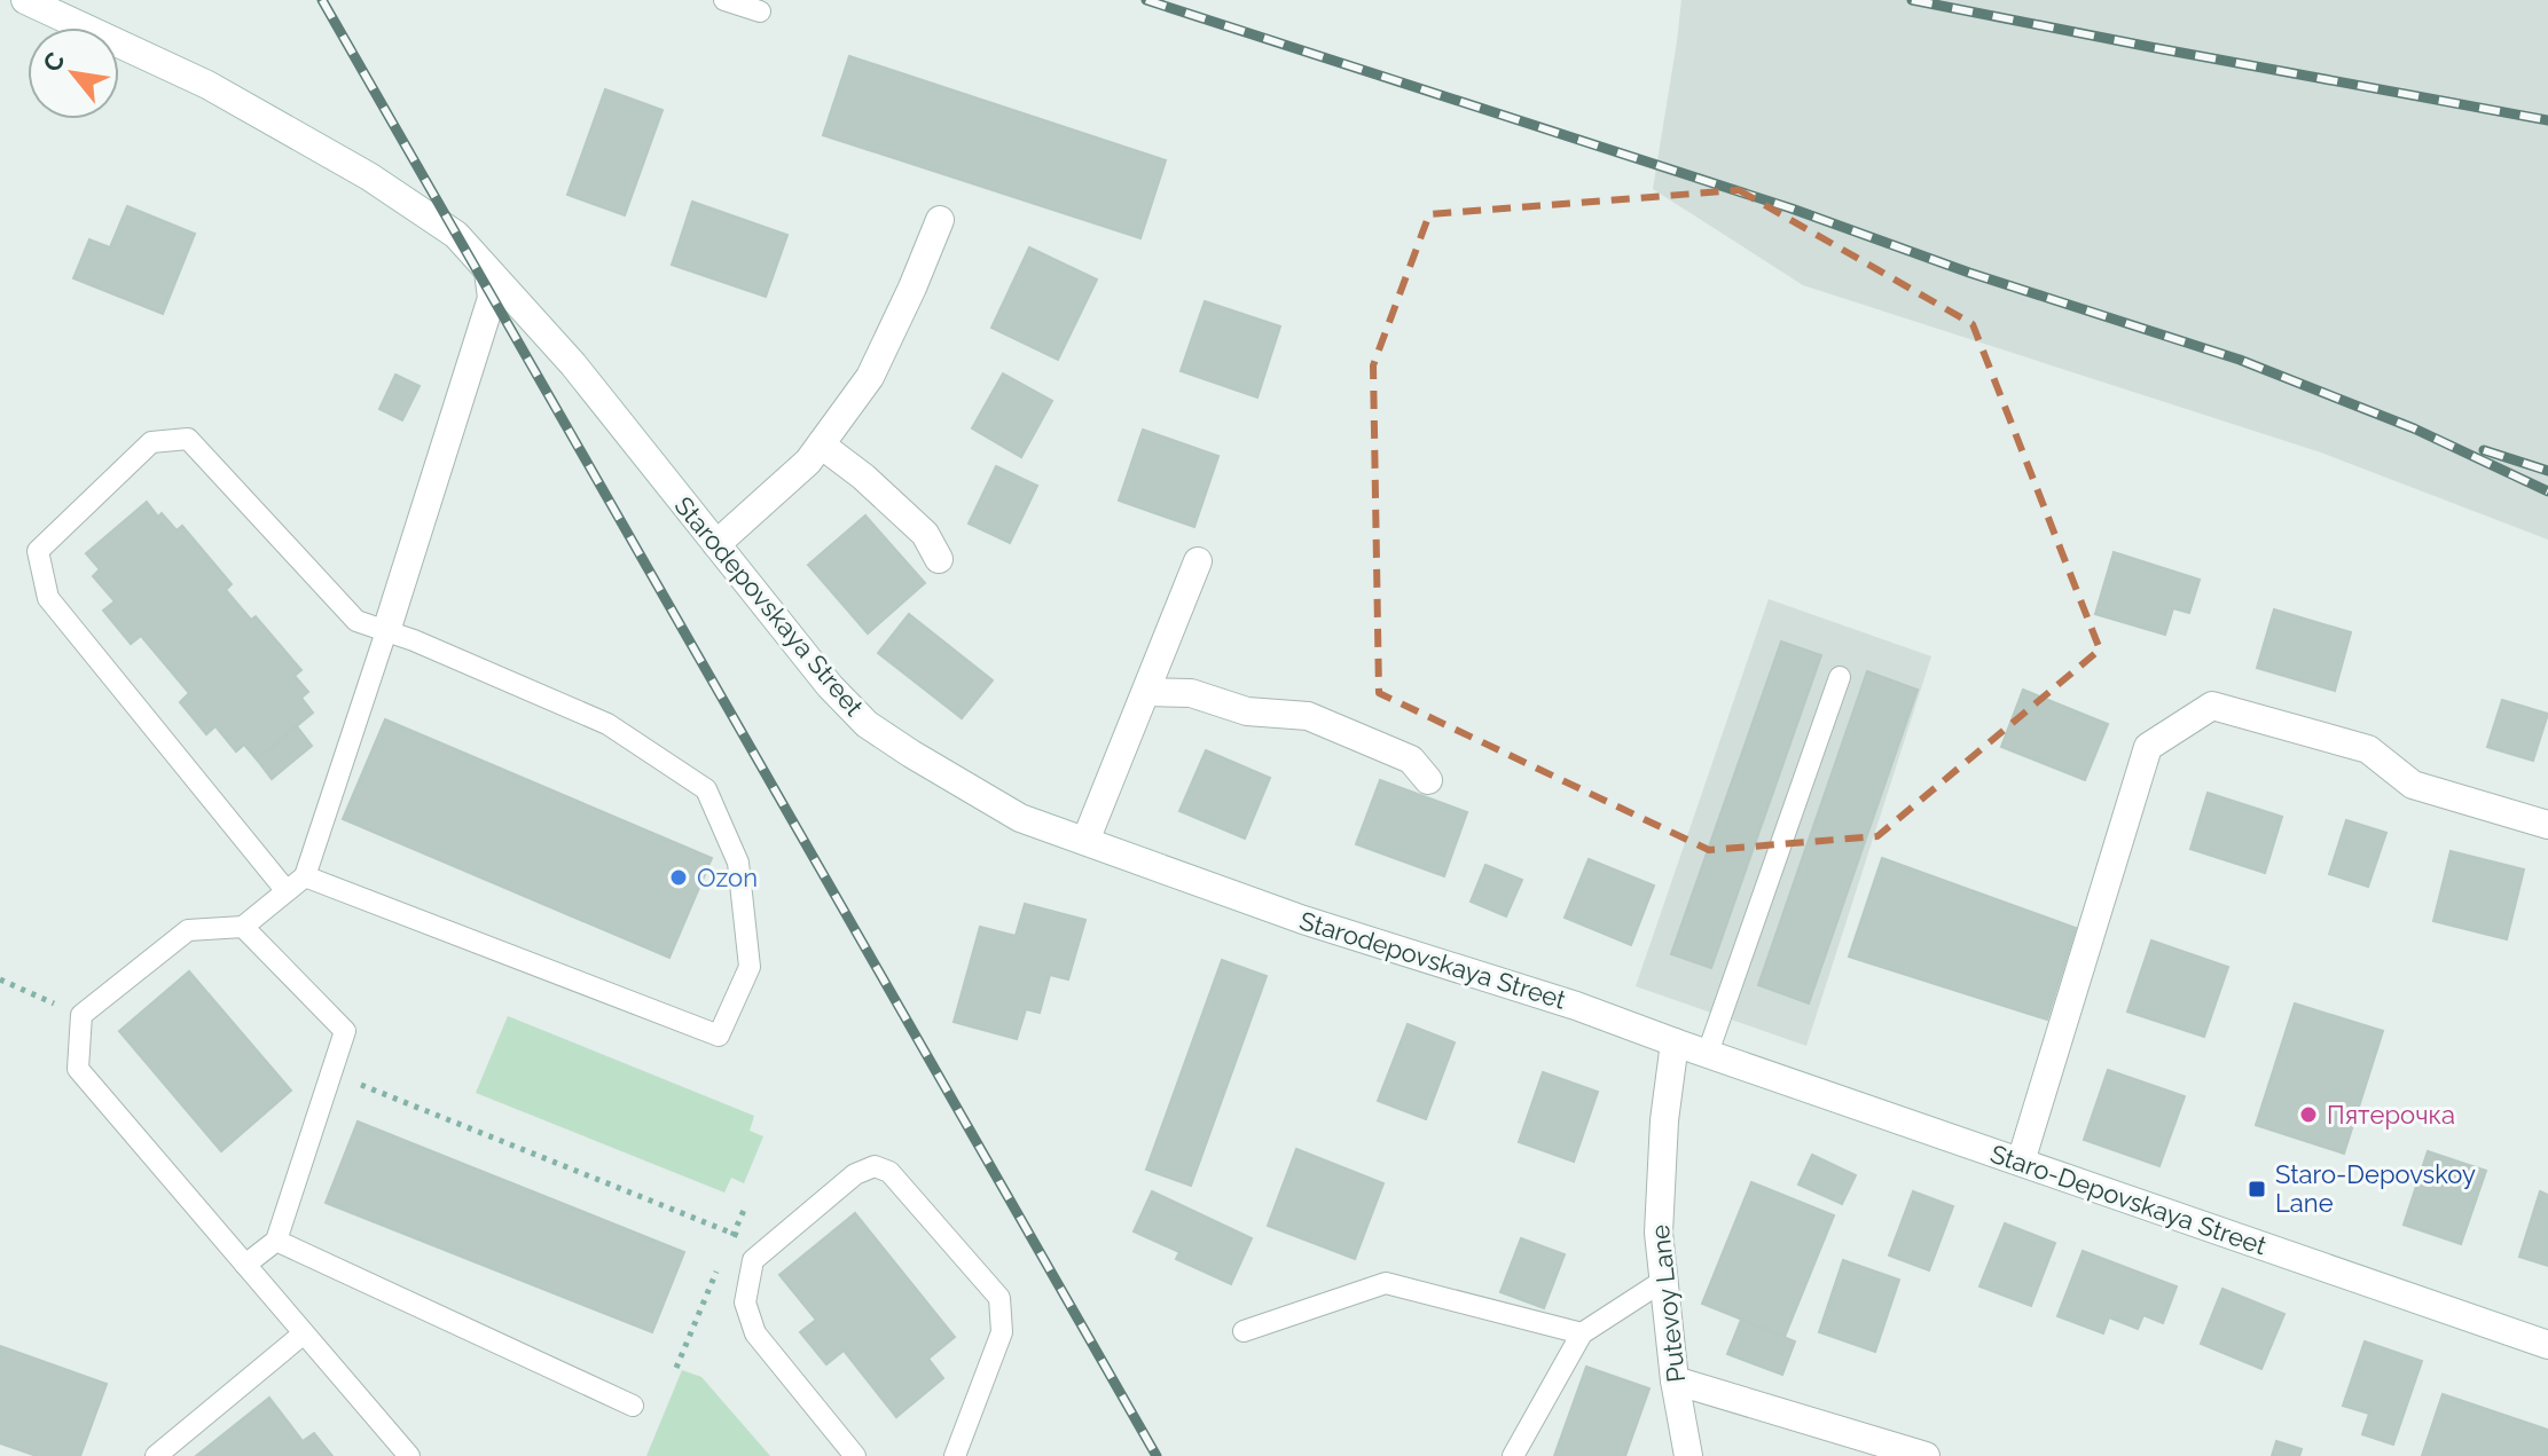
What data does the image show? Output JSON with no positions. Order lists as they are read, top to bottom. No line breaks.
{"streets":{"street":["Starodepovskaya Street","Staro-Depovskaya Street","Putevoy Lane"]},"crossings":[["Starodepovskaya Street","Staro-Depovskaya Street"],["Starodepovskaya Street","Putevoy Lane"]],"places":{"other":["Ozon","Пятерочка"],"transit":["Staro-Depovskoy Lane"]},"north":"top left"}
